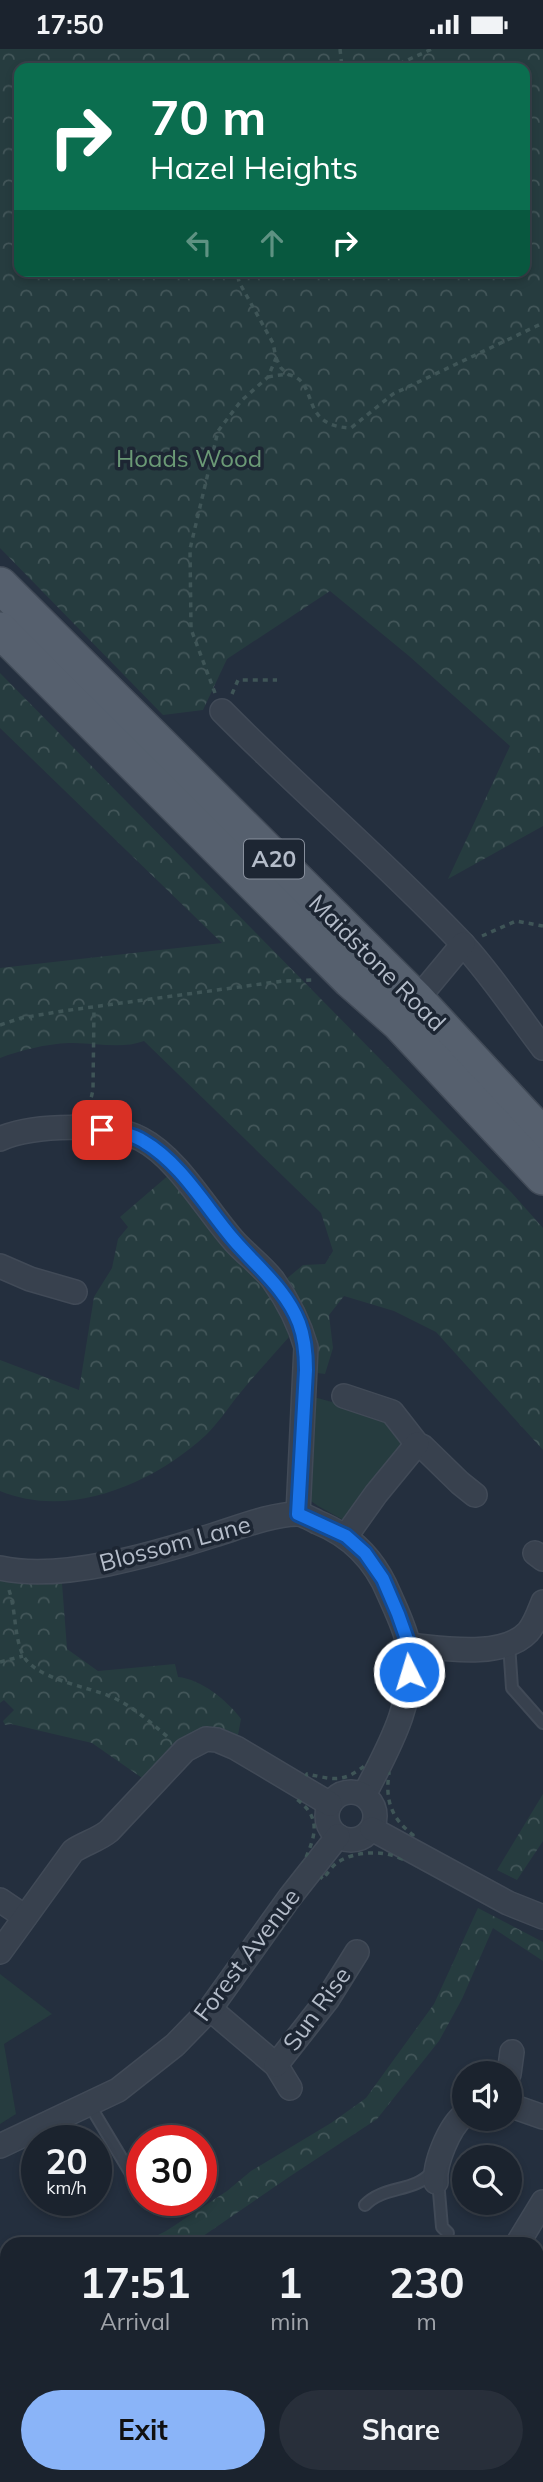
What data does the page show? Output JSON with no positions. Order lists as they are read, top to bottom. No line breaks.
{"streets":{"main road":["A20","Maidstone Road"],"street":["Blossom Lane","Forest Avenue","Sun Rise"]},"crossings":[["Forest Avenue","Sun Rise"]],"parks":["Hoads Wood"],"page":{"status":"17:50","turn":["70 m","Hazel Heights"],"speed":"20 km/h","limit":"30","eta":["17:51","Arrival","1","min","230","m"],"buttons":["Exit","Share"]}}
